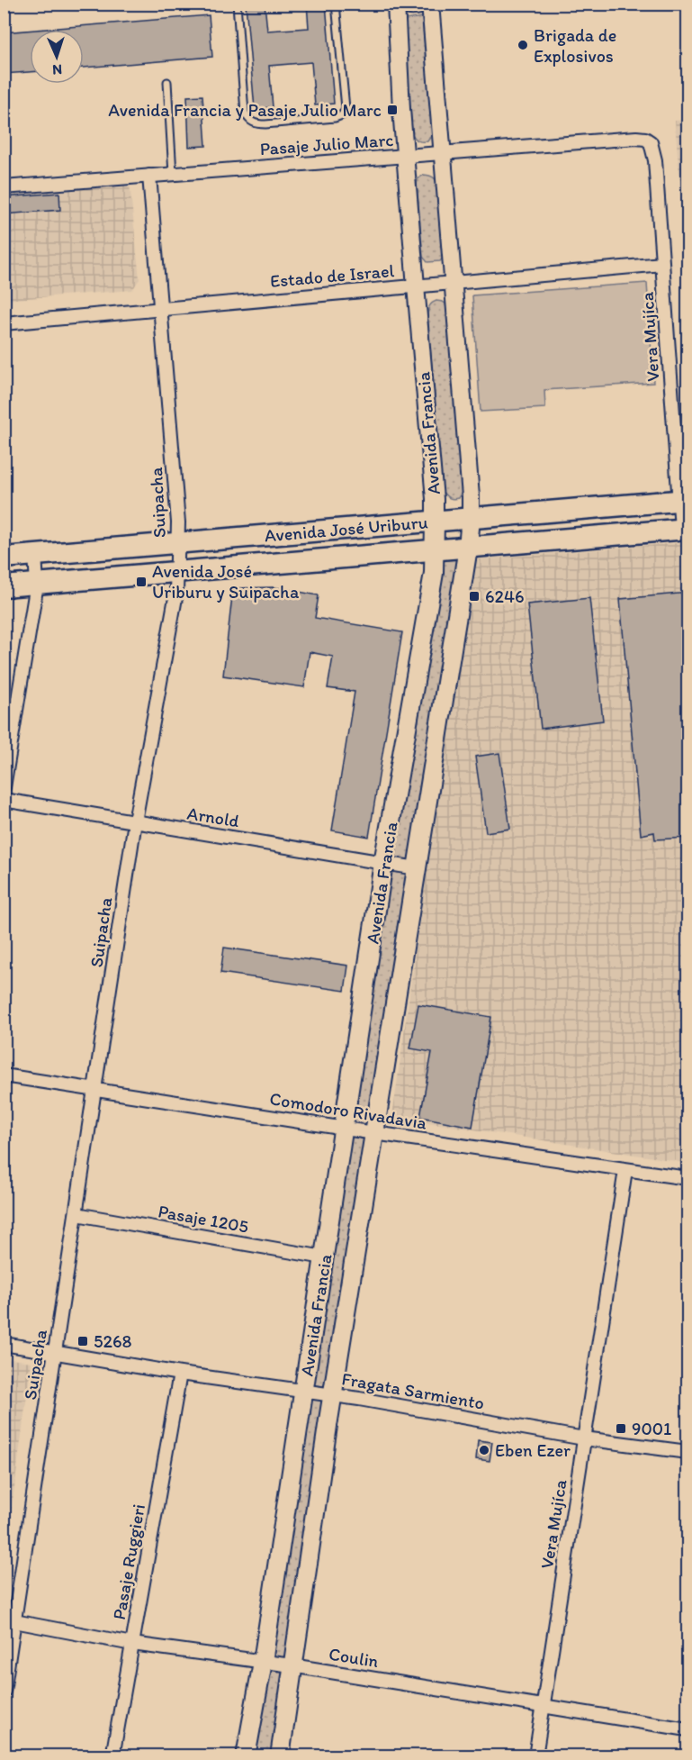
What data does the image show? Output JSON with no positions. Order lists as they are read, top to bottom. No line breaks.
{"streets":{"main road":["Avenida Francia","Avenida José Uriburu"],"street":["Pasaje Julio Marc","Estado de Israel","Vera Mujíca","Suipacha","Arnold","Comodoro Rivadavia","Pasaje 1205","Fragata Sarmiento","Pasaje Ruggieri","Coulin"]},"crossings":[["Pasaje Julio Marc","Vera Mujíca"],["Pasaje Julio Marc","Avenida Francia"],["Pasaje Julio Marc","Suipacha"],["Estado de Israel","Vera Mujíca"],["Estado de Israel","Avenida Francia"],["Estado de Israel","Suipacha"],["Vera Mujíca","Avenida José Uriburu"],["Vera Mujíca","Comodoro Rivadavia"],["Vera Mujíca","Fragata Sarmiento"],["Vera Mujíca","Coulin"],["Avenida Francia","Avenida José Uriburu"],["Avenida Francia","Arnold"],["Avenida Francia","Comodoro Rivadavia"],["Avenida Francia","Pasaje 1205"],["Avenida Francia","Fragata Sarmiento"],["Avenida Francia","Coulin"],["Suipacha","Avenida José Uriburu"],["Suipacha","Arnold"],["Suipacha","Comodoro Rivadavia"],["Suipacha","Pasaje 1205"],["Suipacha","Fragata Sarmiento"],["Suipacha","Coulin"],["Fragata Sarmiento","Pasaje Ruggieri"],["Pasaje Ruggieri","Coulin"]],"places":{"other":["Brigada de Explosivos","Eben Ezer"],"transit":["Avenida Francia y Pasaje Julio Marc","Avenida José Uriburu y Suipacha","6246","5268","9001"]},"north":"bottom"}
